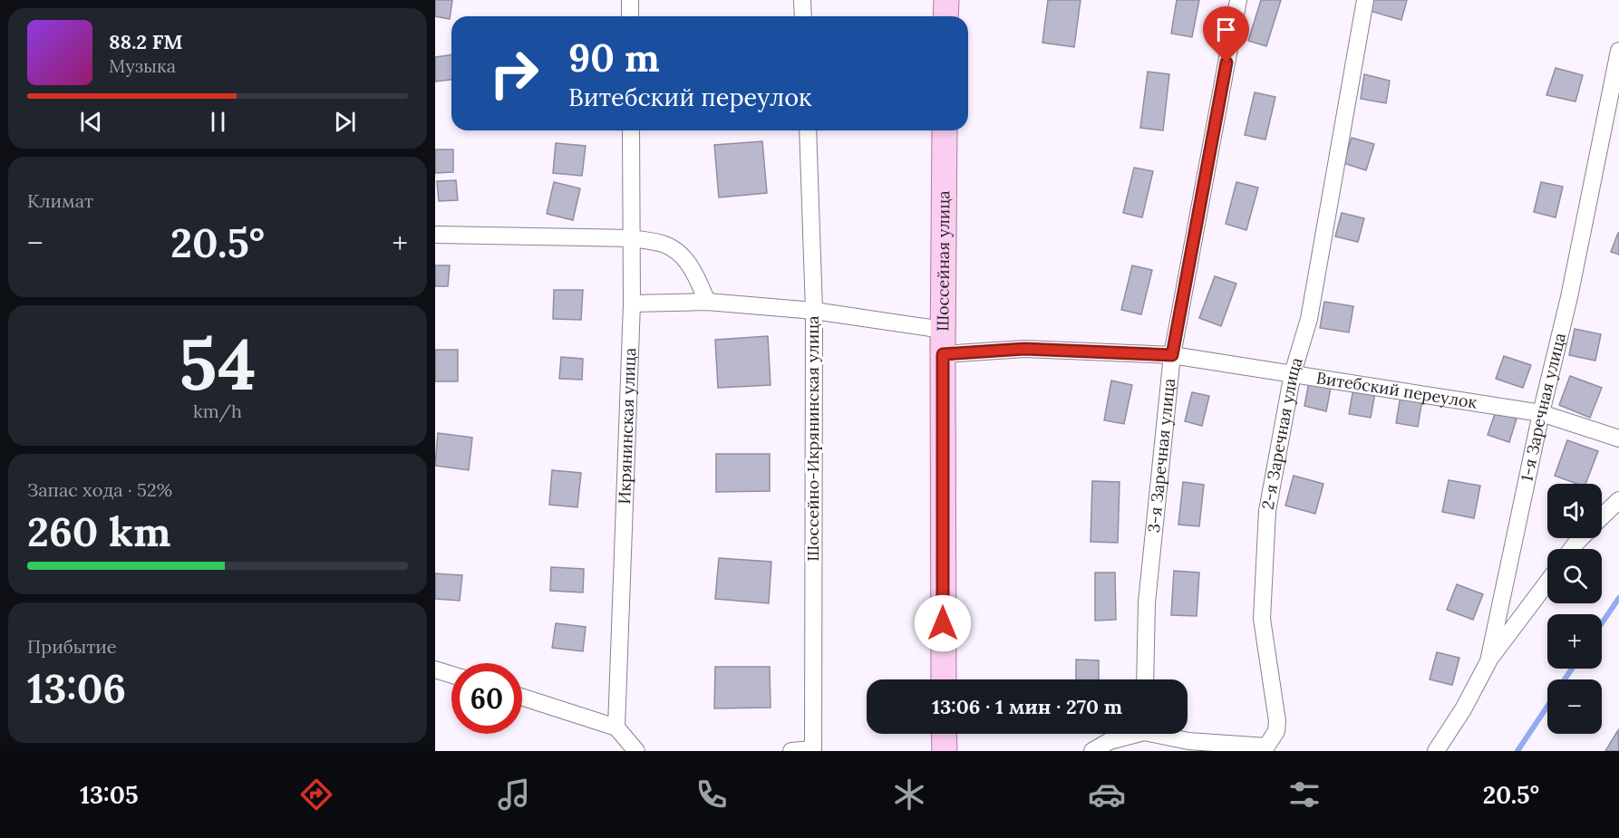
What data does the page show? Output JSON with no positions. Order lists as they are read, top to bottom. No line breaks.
{"streets":{"main road":["Шоссейная улица"],"street":["Витебский переулок","1-я Заречная улица","Икрянинская улица","2-я Заречная улица","Шоссейно-Икрянинская улица","3-я Заречная улица"]},"crossings":[["Шоссейная улица","Витебский переулок"],["Витебский переулок","1-я Заречная улица"],["Витебский переулок","2-я Заречная улица"],["Витебский переулок","3-я Заречная улица"]],"page":{"turn":["90 m","Витебский переулок"],"song":["88.2 FM","Музыка"],"tile":["Климат",["54","km/h"],["Запас хода · 52%","260 km"],["Прибытие","13:06"]],"heat":["−","20.5°","+"],"map_buttons":["+","−"],"limit":"60","trip":"13:06 · 1 мин · 270 m","tabs":["13:05","20.5°"]}}
